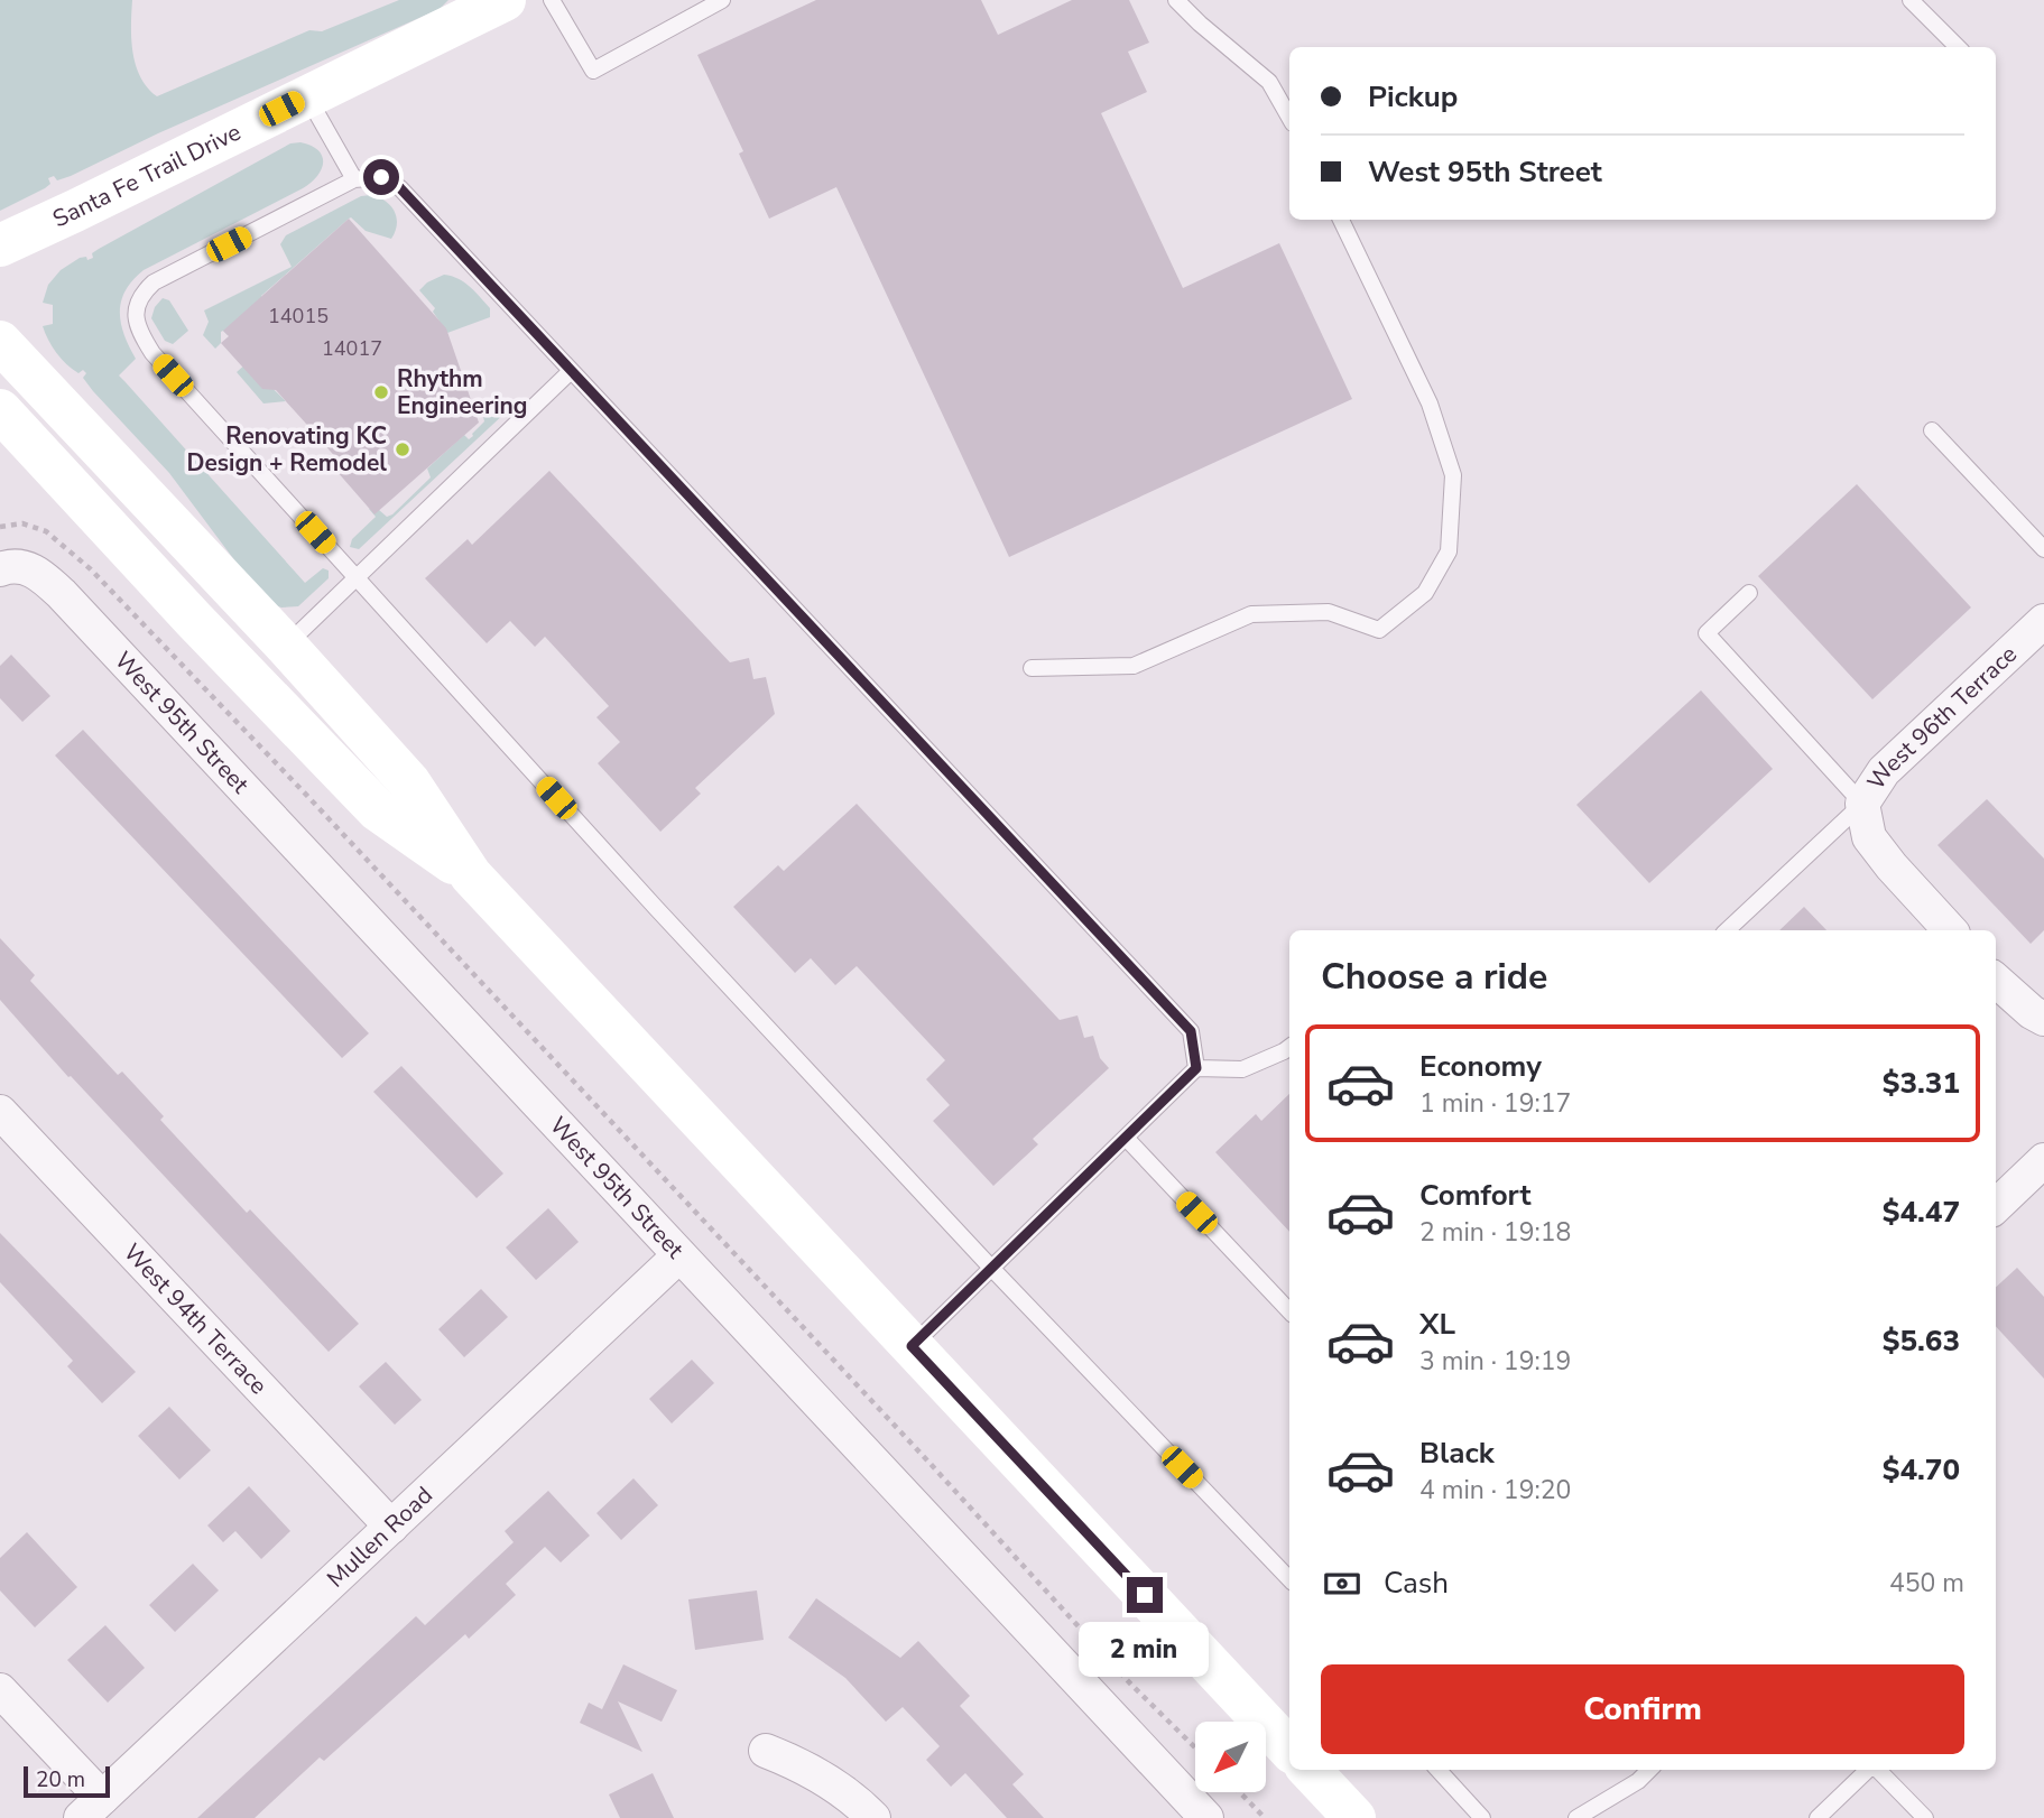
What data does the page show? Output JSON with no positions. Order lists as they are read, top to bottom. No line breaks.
{"streets":{"main road":["Santa Fe Trail Drive"],"street":["West 96th Terrace","West 95th Street","West 94th Terrace","Mullen Road"]},"crossings":[["West 95th Street","Mullen Road"],["West 94th Terrace","Mullen Road"]],"places":["Rhythm Engineering","Renovating KC Design + Remodel"],"house_numbers":["14015","14017"],"scale_bar":"20 m","north":"bottom left","page":{"banner":["Pickup","West 95th Street"],"heading":"Choose a ride","list":[{"name":"Economy","note":"1 min · 19:17","value":"$3.31"},{"name":"Comfort","note":"2 min · 19:18","value":"$4.47"},{"name":"XL","note":"3 min · 19:19","value":"$5.63"},{"name":"Black","note":"4 min · 19:20","value":"$4.70"}],"pay":["Cash","450 m"],"bubble":"2 min","buttons":"Confirm","scale":"20 m"}}
